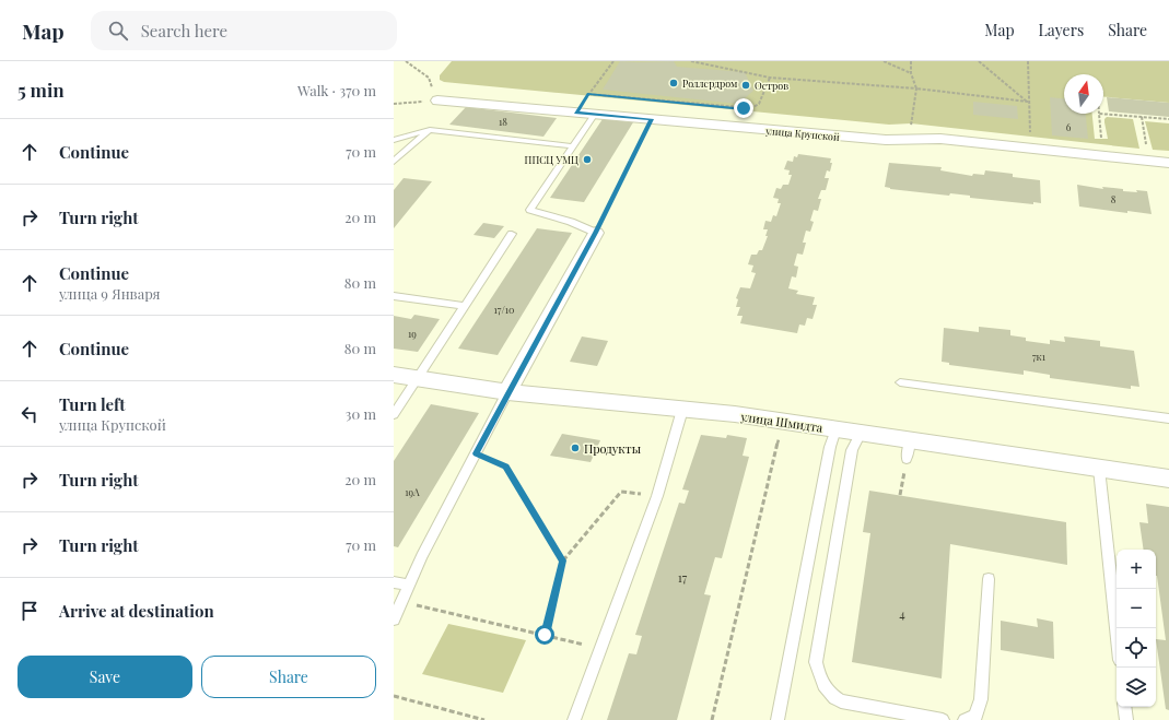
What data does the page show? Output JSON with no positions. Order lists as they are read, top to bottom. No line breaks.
{"streets":{"street":["улица Крупской","улица Шмидта"]},"places":["Роллердром","Остров","ППСЦ УМЦ","Продукты"],"house_numbers":["18","6","8","17/10","19","7к1","19А","17","4"],"north":"top","page":{"header":"Map","search":"Search here","nav":["Map","Layers","Share"],"heading":["5 min","Walk · 370 m"],"list":[["Continue","70 m"],["Turn right","20 m"],["Continue","улица 9 Января","80 m"],["Continue","80 m"],["Turn left","улица Крупской","30 m"],["Turn right","20 m"],["Turn right","70 m"],"Arrive at destination"],"map_buttons":["+","−"],"buttons":["Save","Share"]}}
